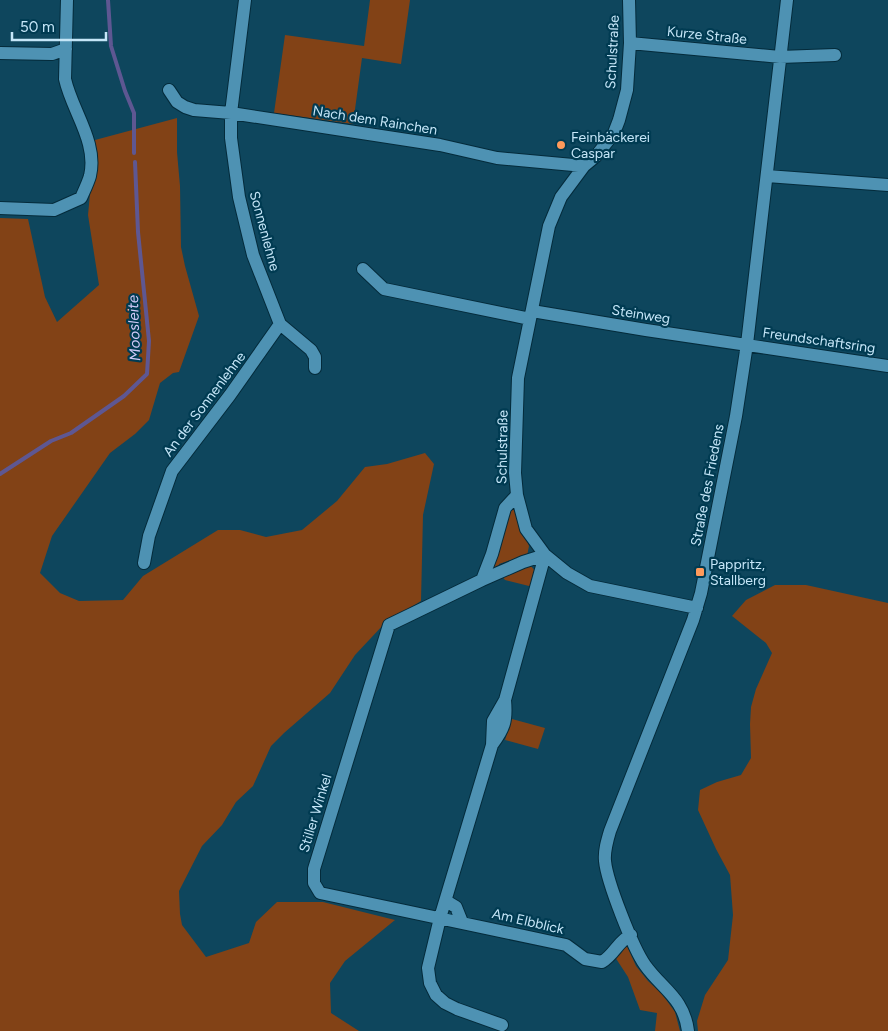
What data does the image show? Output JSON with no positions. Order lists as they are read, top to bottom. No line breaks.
{"streets":{"street":["Kurze Straße","Schulstraße","Nach dem Rainchen","Sonnenlehne","Steinweg","Freundschaftsring","An der Sonnenlehne","Straße des Friedens","Stiller Winkel","Am Elbblick"]},"crossings":[["Kurze Straße","Schulstraße"],["Kurze Straße","Straße des Friedens"],["Schulstraße","Nach dem Rainchen"],["Schulstraße","Steinweg"],["Schulstraße","Straße des Friedens"],["Nach dem Rainchen","Sonnenlehne"],["Sonnenlehne","An der Sonnenlehne"],["Steinweg","Freundschaftsring"],["Steinweg","Straße des Friedens"],["Freundschaftsring","Straße des Friedens"],["Straße des Friedens","Am Elbblick"],["Stiller Winkel","Am Elbblick"]],"water":["Moosleite"],"places":{"other":["Feinbäckerei Caspar"],"transit":["Pappritz, Stallberg"]},"scale_bar":"50 m"}
